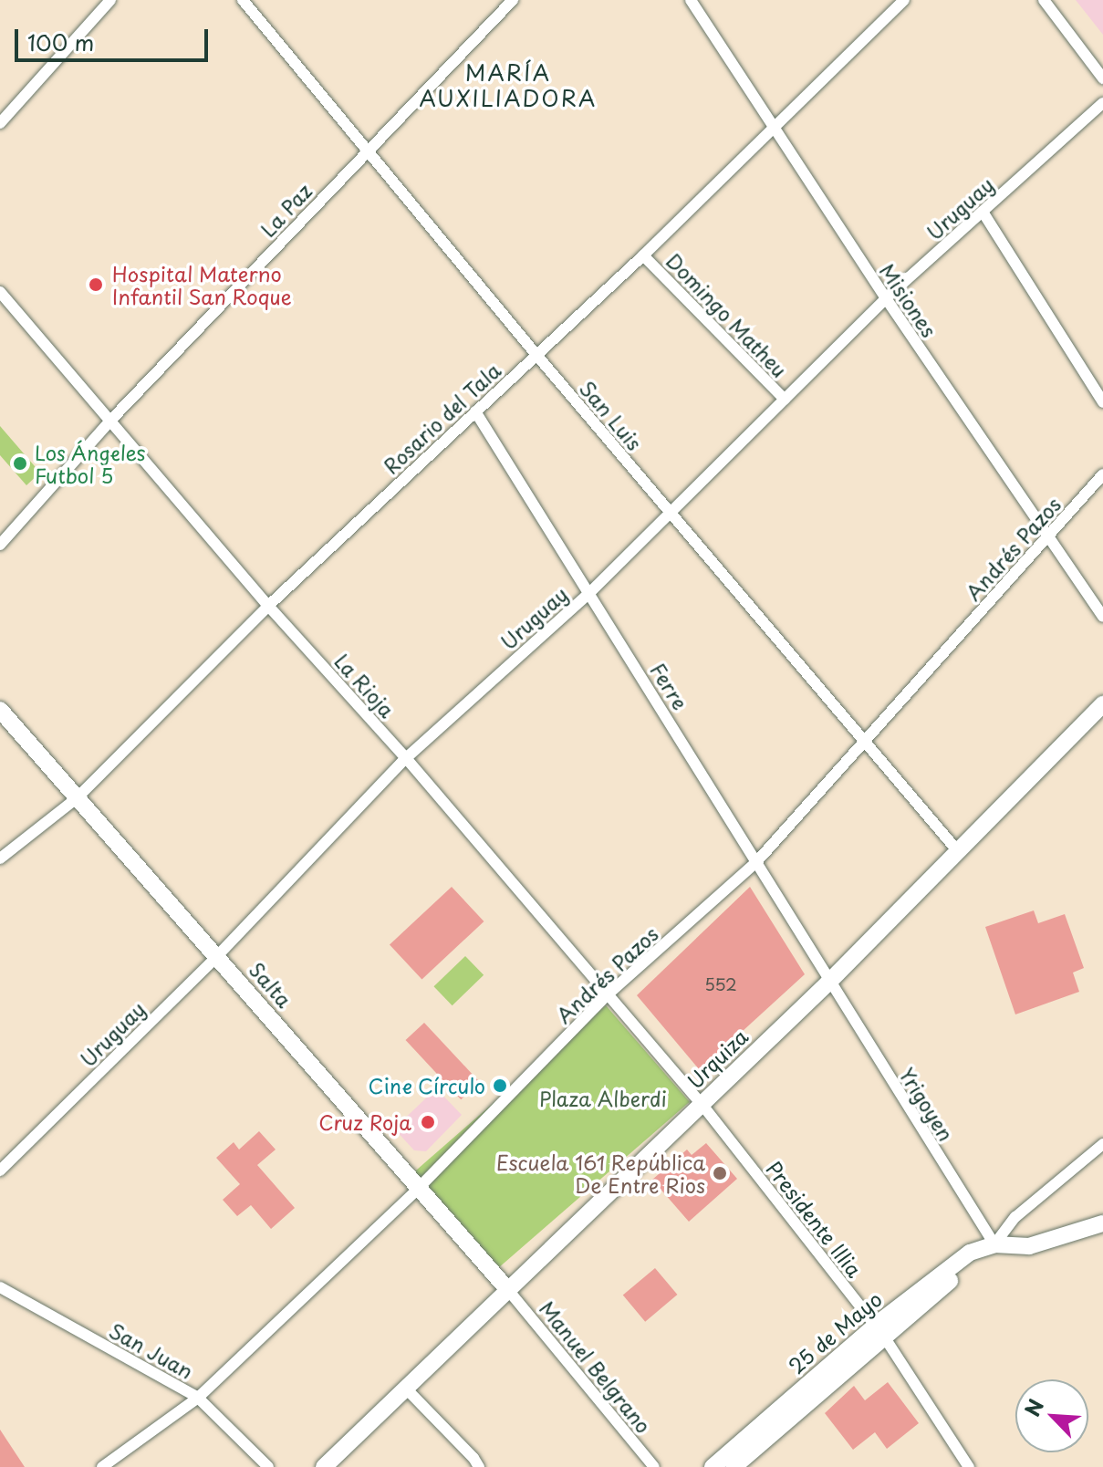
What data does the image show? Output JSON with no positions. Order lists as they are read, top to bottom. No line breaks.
{"streets":{"street":["Uruguay","La Paz","Misiones","Domingo Matheu","San Luis","Rosario del Tala","Andrés Pazos","La Rioja","Ferre","Salta","Urquiza","Yrigoyen","Presidente Illia","25 de Mayo","San Juan","Manuel Belgrano"]},"crossings":[["Uruguay","Misiones"],["Uruguay","Domingo Matheu"],["Uruguay","San Luis"],["Uruguay","La Rioja"],["Uruguay","Ferre"],["Uruguay","Salta"],["La Paz","San Luis"],["La Paz","La Rioja"],["Misiones","Rosario del Tala"],["Misiones","Andrés Pazos"],["Domingo Matheu","Rosario del Tala"],["San Luis","Rosario del Tala"],["San Luis","Andrés Pazos"],["San Luis","Urquiza"],["Rosario del Tala","La Rioja"],["Rosario del Tala","Ferre"],["Rosario del Tala","Salta"],["Andrés Pazos","La Rioja"],["Andrés Pazos","Ferre"],["Andrés Pazos","Salta"],["Andrés Pazos","San Juan"],["La Rioja","Urquiza"],["La Rioja","Presidente Illia"],["Ferre","Urquiza"],["Ferre","Yrigoyen"],["Salta","Urquiza"],["Salta","Manuel Belgrano"],["Urquiza","Yrigoyen"],["Urquiza","Presidente Illia"],["Urquiza","Manuel Belgrano"],["Yrigoyen","25 de Mayo"],["Presidente Illia","25 de Mayo"]],"districts":["MARÍA AUXILIADORA"],"parks":["Plaza Alberdi"],"places":["Hospital Materno Infantil San Roque","Los Ángeles Futbol 5","Cine Círculo","Cruz Roja","Escuela 161 República De Entre Rios"],"house_numbers":["552"],"scale_bar":"100 m","north":"top left"}
